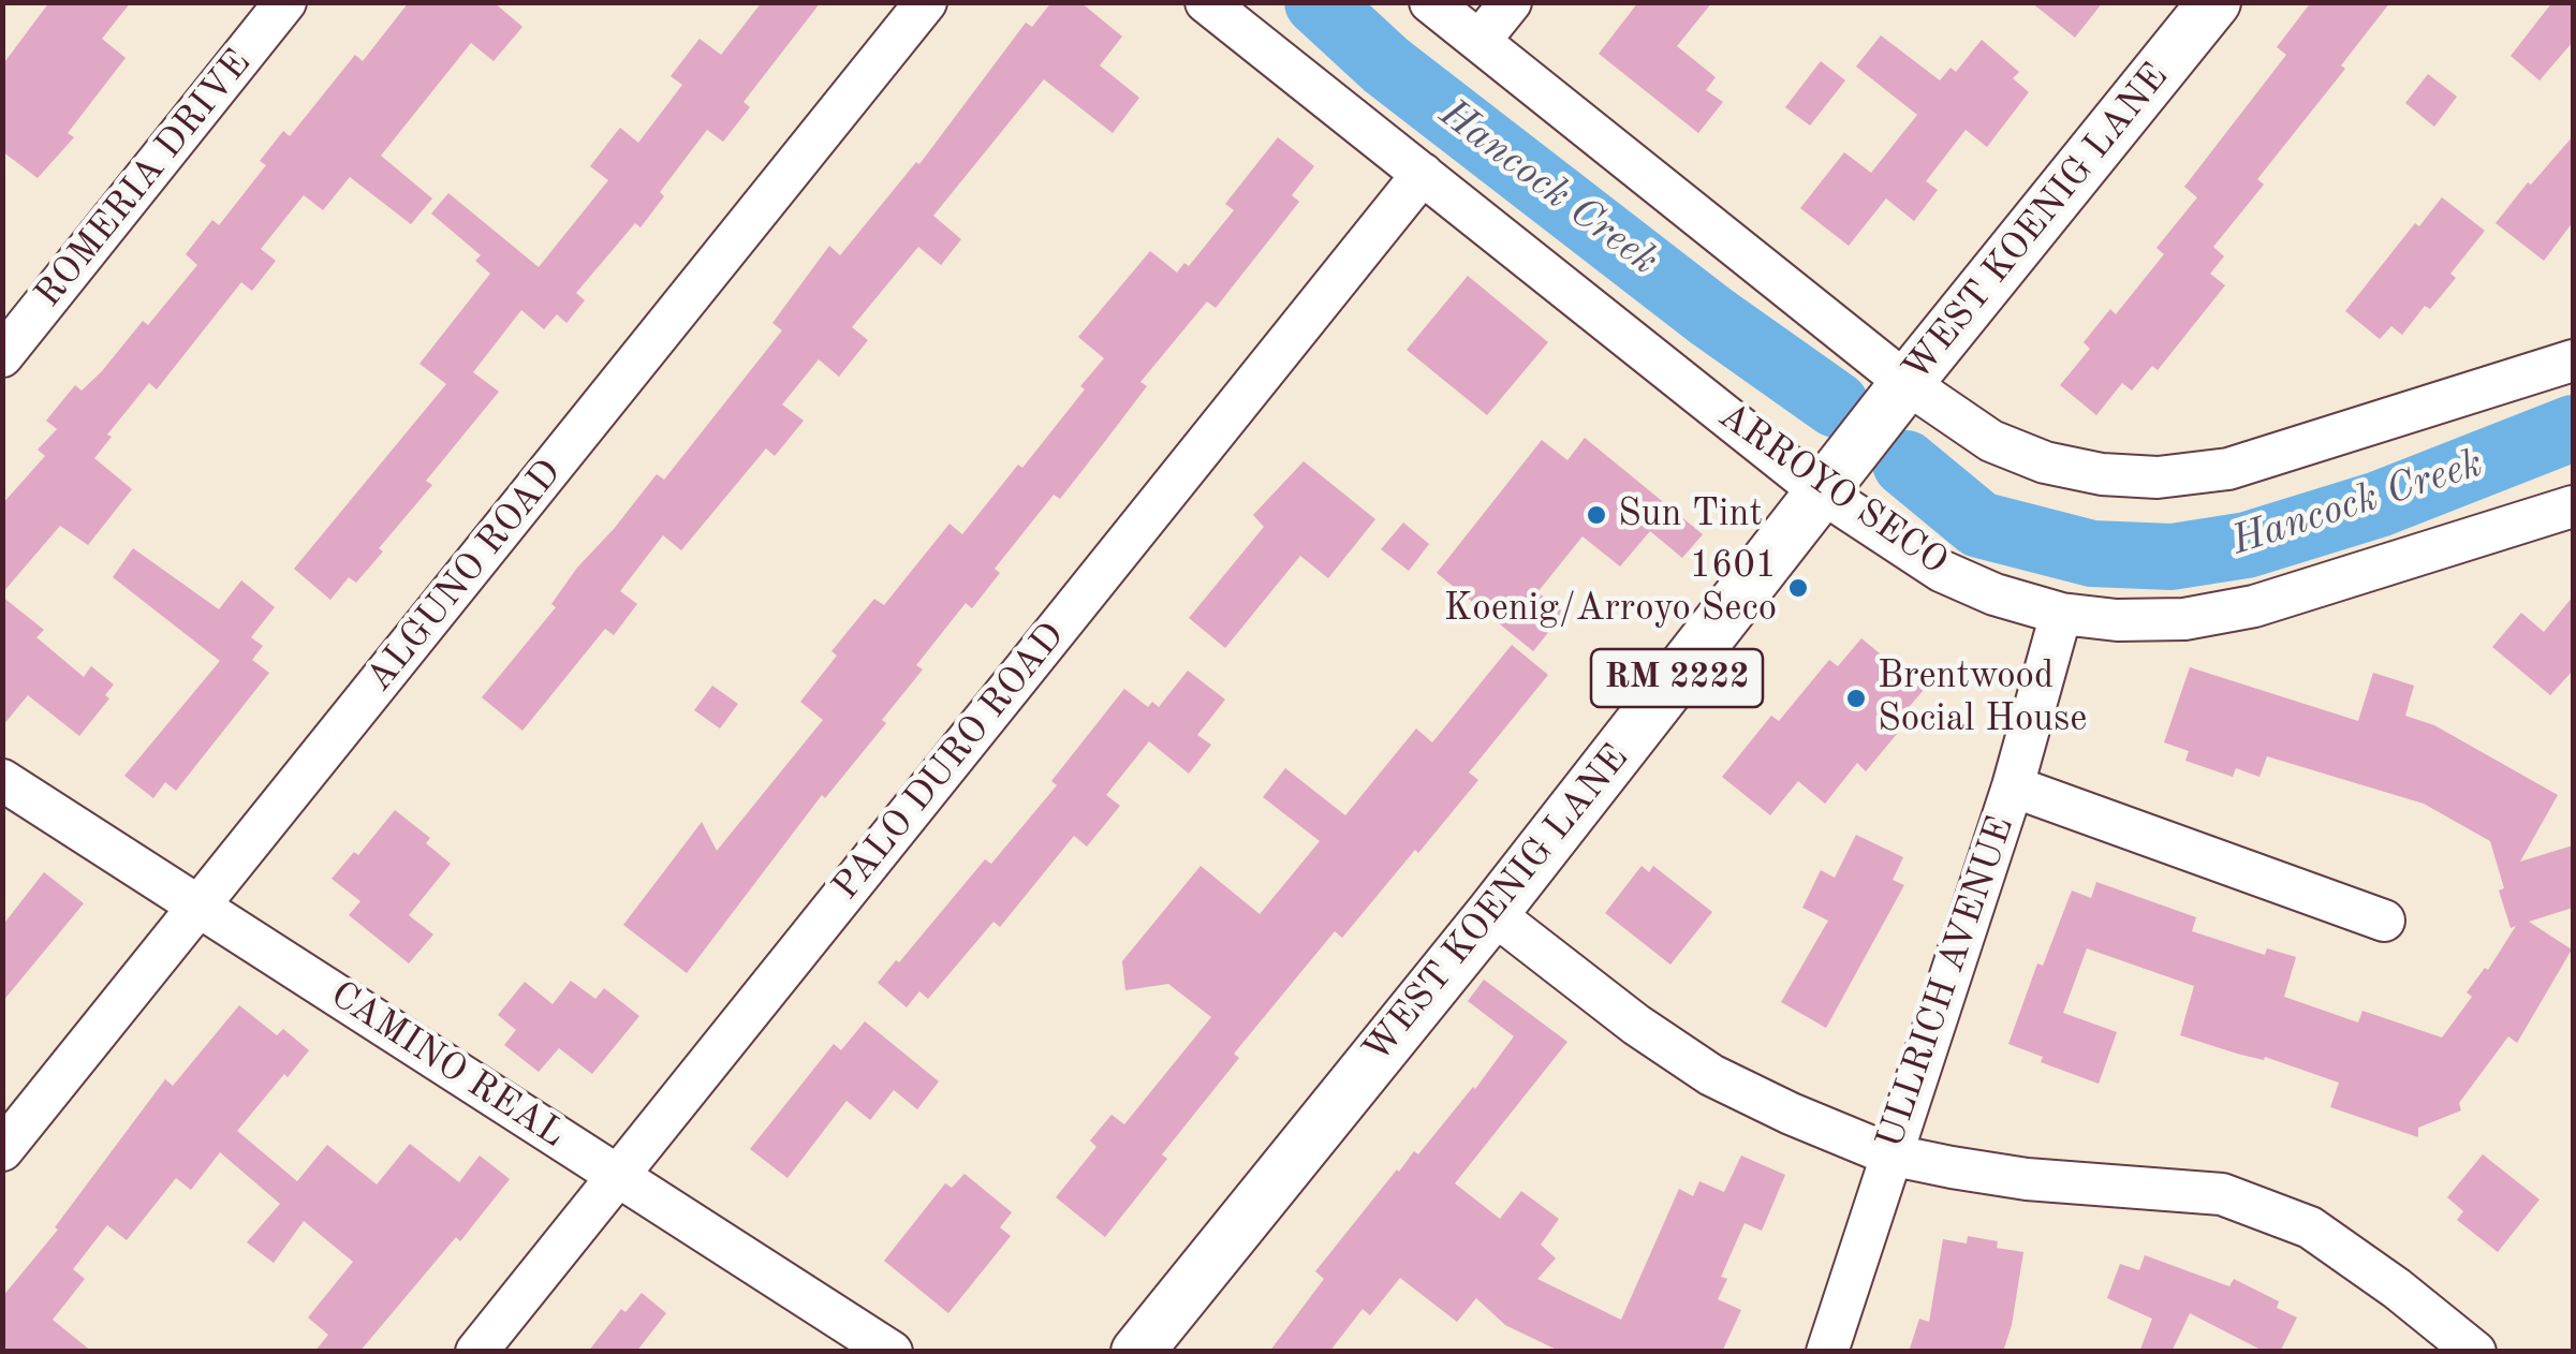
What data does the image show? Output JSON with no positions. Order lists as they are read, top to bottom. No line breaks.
{"streets":{"main road":["WEST KOENIG LANE","RM 2222"],"street":["ROMERIA DRIVE","ARROYO SECO","ALGUNO ROAD","PALO DURO ROAD","ULLRICH AVENUE","CAMINO REAL"]},"crossings":[["WEST KOENIG LANE","ARROYO SECO"],["ARROYO SECO","PALO DURO ROAD"],["ARROYO SECO","ULLRICH AVENUE"],["ALGUNO ROAD","CAMINO REAL"],["PALO DURO ROAD","CAMINO REAL"]],"water":["Hancock Creek"],"places":["Sun Tint","1601 Koenig/Arroyo Seco","Brentwood Social House"]}
